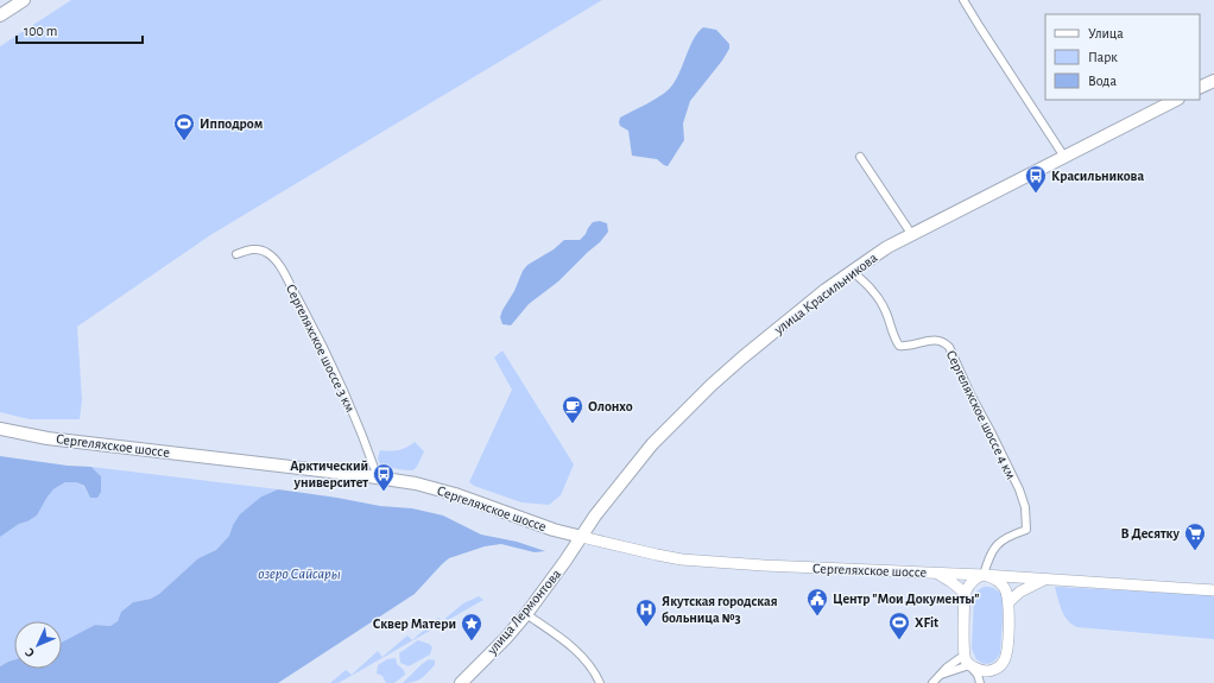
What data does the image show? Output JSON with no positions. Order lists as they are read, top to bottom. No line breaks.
{"streets":{"main road":["улица Красильникова","Сергеляхское шоссе","улица Лермонтова"],"street":["Сергеляхское шоссе 3 км","Сергеляхское шоссе 4 км"]},"crossings":[["улица Красильникова","Сергеляхское шоссе 4 км"],["улица Красильникова","Сергеляхское шоссе"],["улица Красильникова","улица Лермонтова"],["Сергеляхское шоссе 3 км","Сергеляхское шоссе"],["Сергеляхское шоссе 4 км","Сергеляхское шоссе"],["Сергеляхское шоссе","улица Лермонтова"]],"water":["озеро Сайсары"],"places":{"sports":["Ипподром","XFit"],"bus stop":["Красильникова","Арктический университет"],"cafe":["Олонхо"],"supermarket":["В Десятку"],"public building":["Центр \"Мои Документы\""],"hospital":["Якутская городская больница №3"],"place":["Сквер Матери"]},"legend":["Улица","Парк","Вода"],"scale_bar":"100 m","north":"bottom left"}
